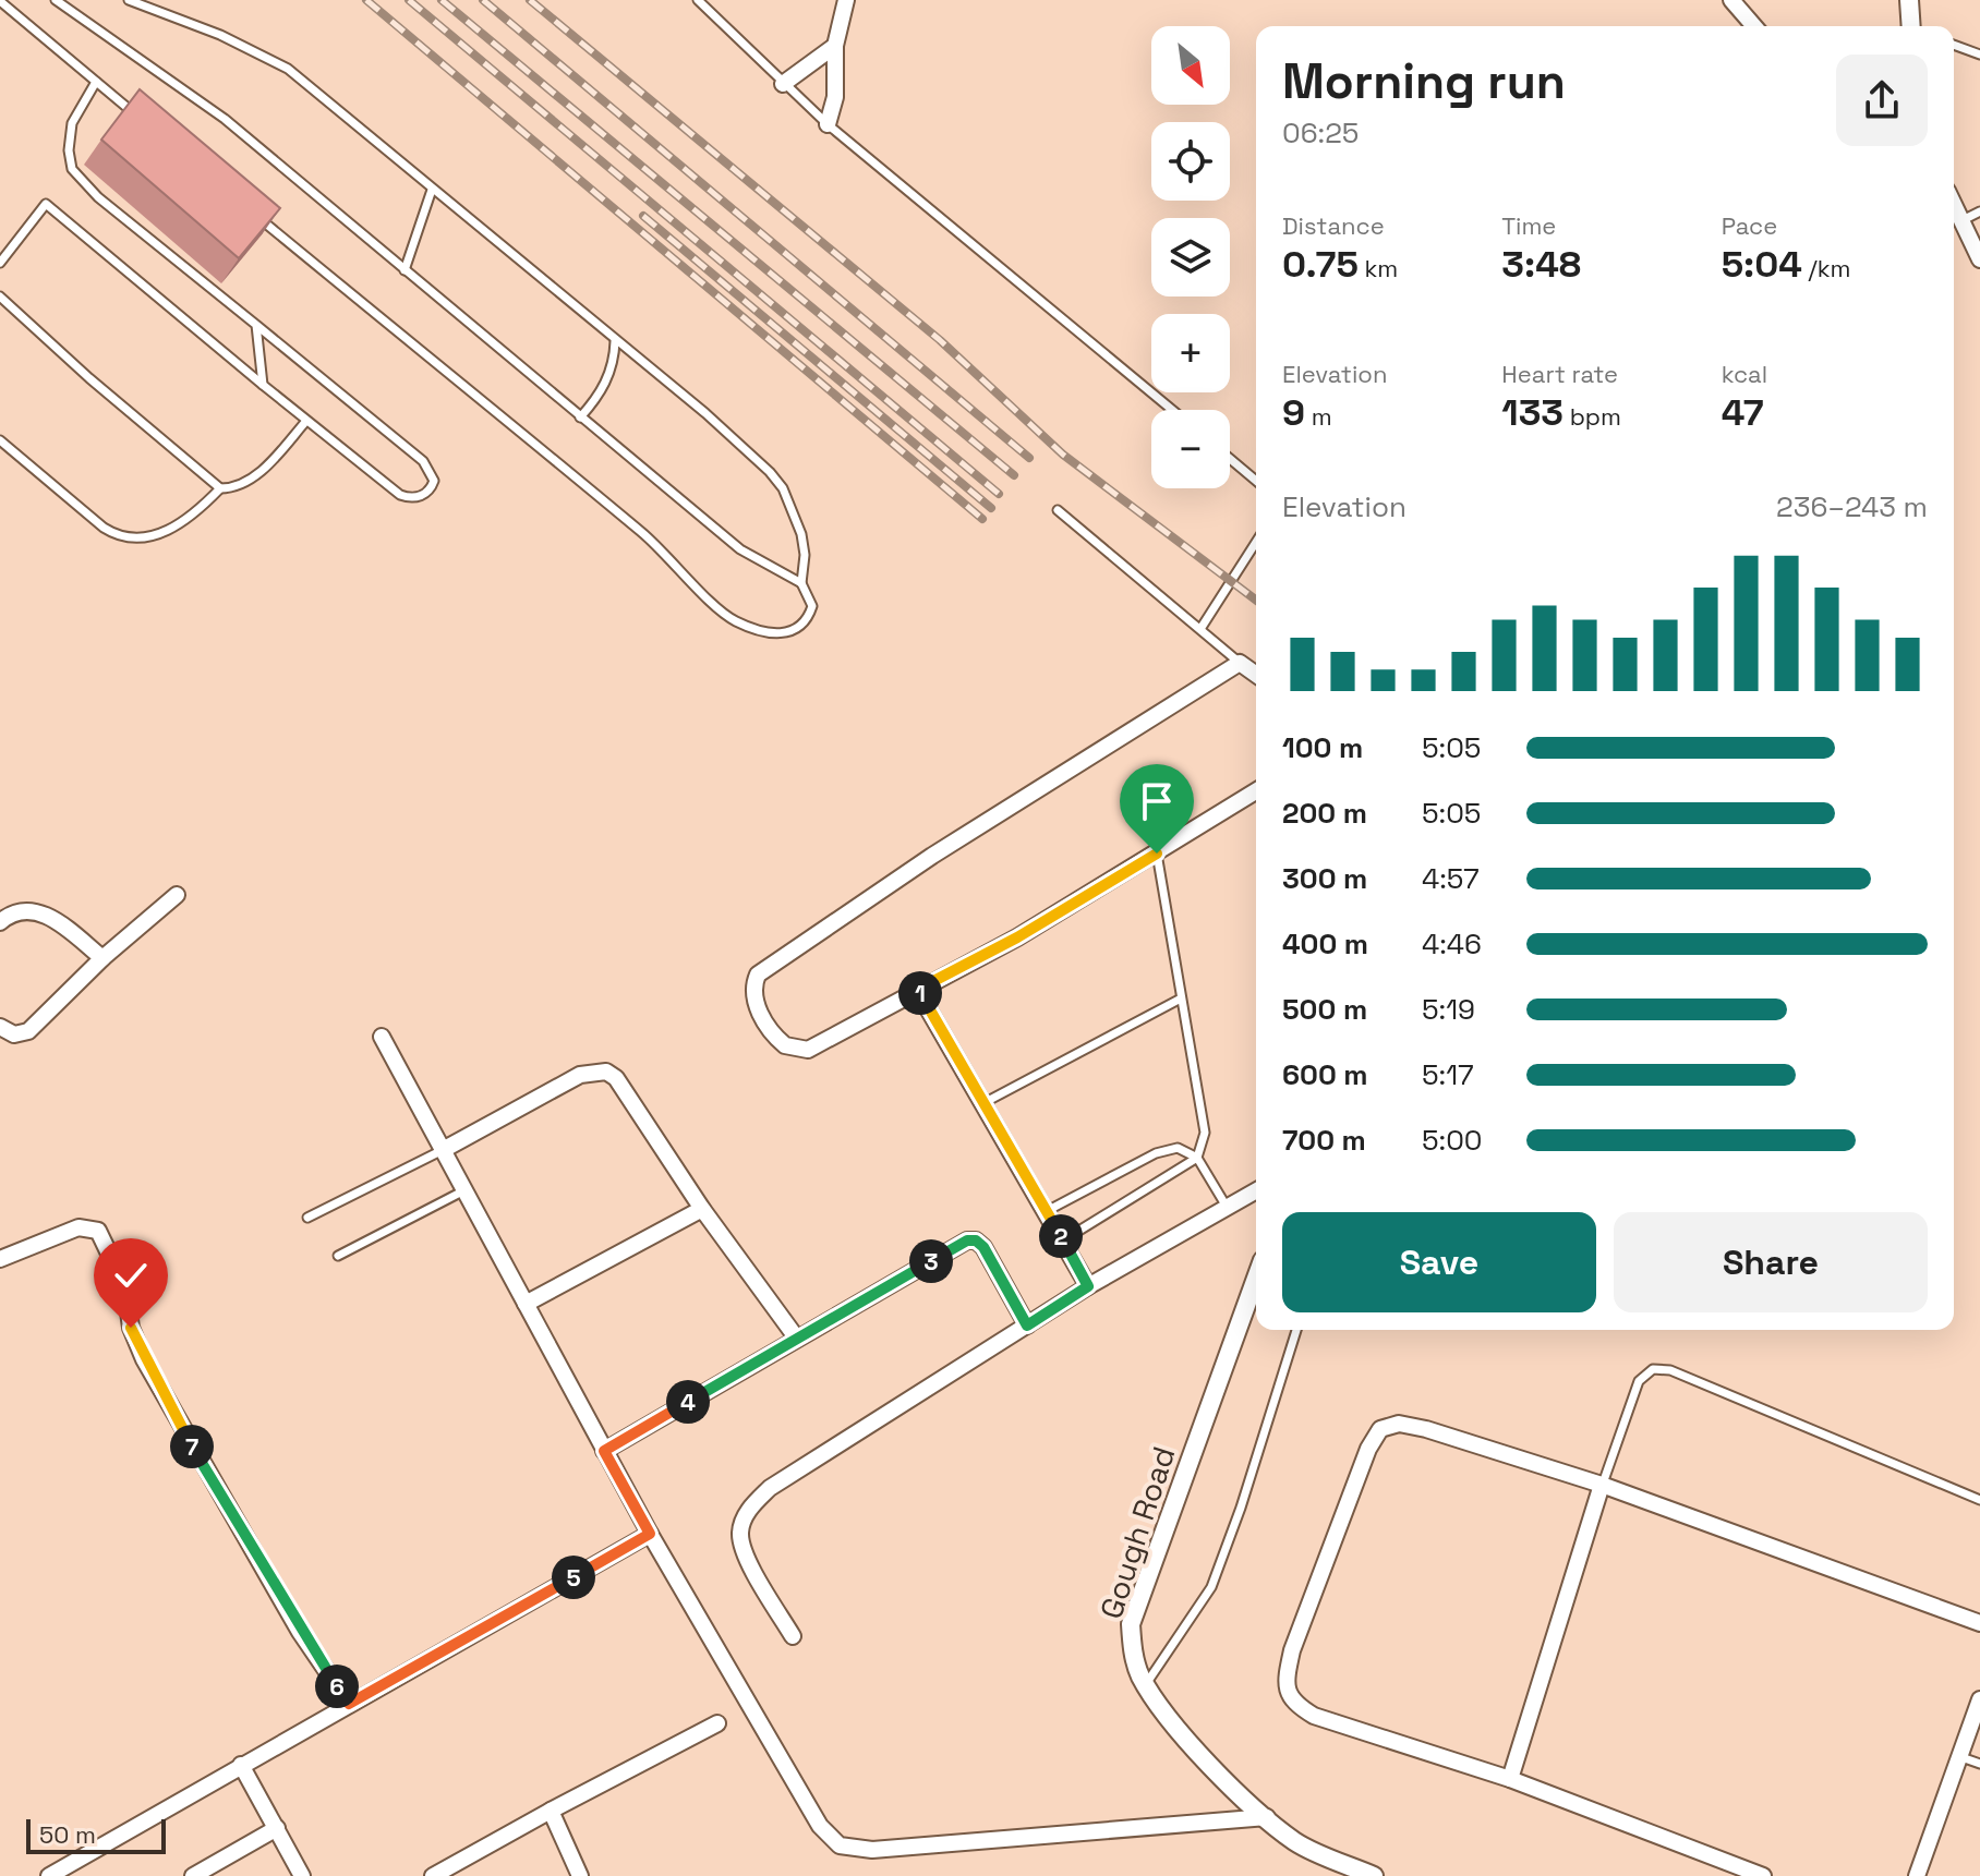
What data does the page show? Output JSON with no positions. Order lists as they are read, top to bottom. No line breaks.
{"streets":{"street":["Gough Road"]},"scale_bar":"50 m","north":"bottom right","page":{"map_buttons":["+","−"],"heading":["Morning run","06:25"],"stats":[["Distance","0.75 km"],["Time","3:48"],["Pace","5:04 /km"],["Elevation","9 m"],["Heart rate","133 bpm"],["kcal","47"]],"chart":["Elevation","236–243 m"],"list":[{"name":"100 m","note":"5:05"},{"name":"200 m","note":"5:05"},{"name":"300 m","note":"4:57"},{"name":"400 m","note":"4:46"},{"name":"500 m","note":"5:19"},{"name":"600 m","note":"5:17"},{"name":"700 m","note":"5:00"}],"pins":["1","2","3","4","7","5","6"],"buttons":["Save","Share"],"scale":"50 m"}}
